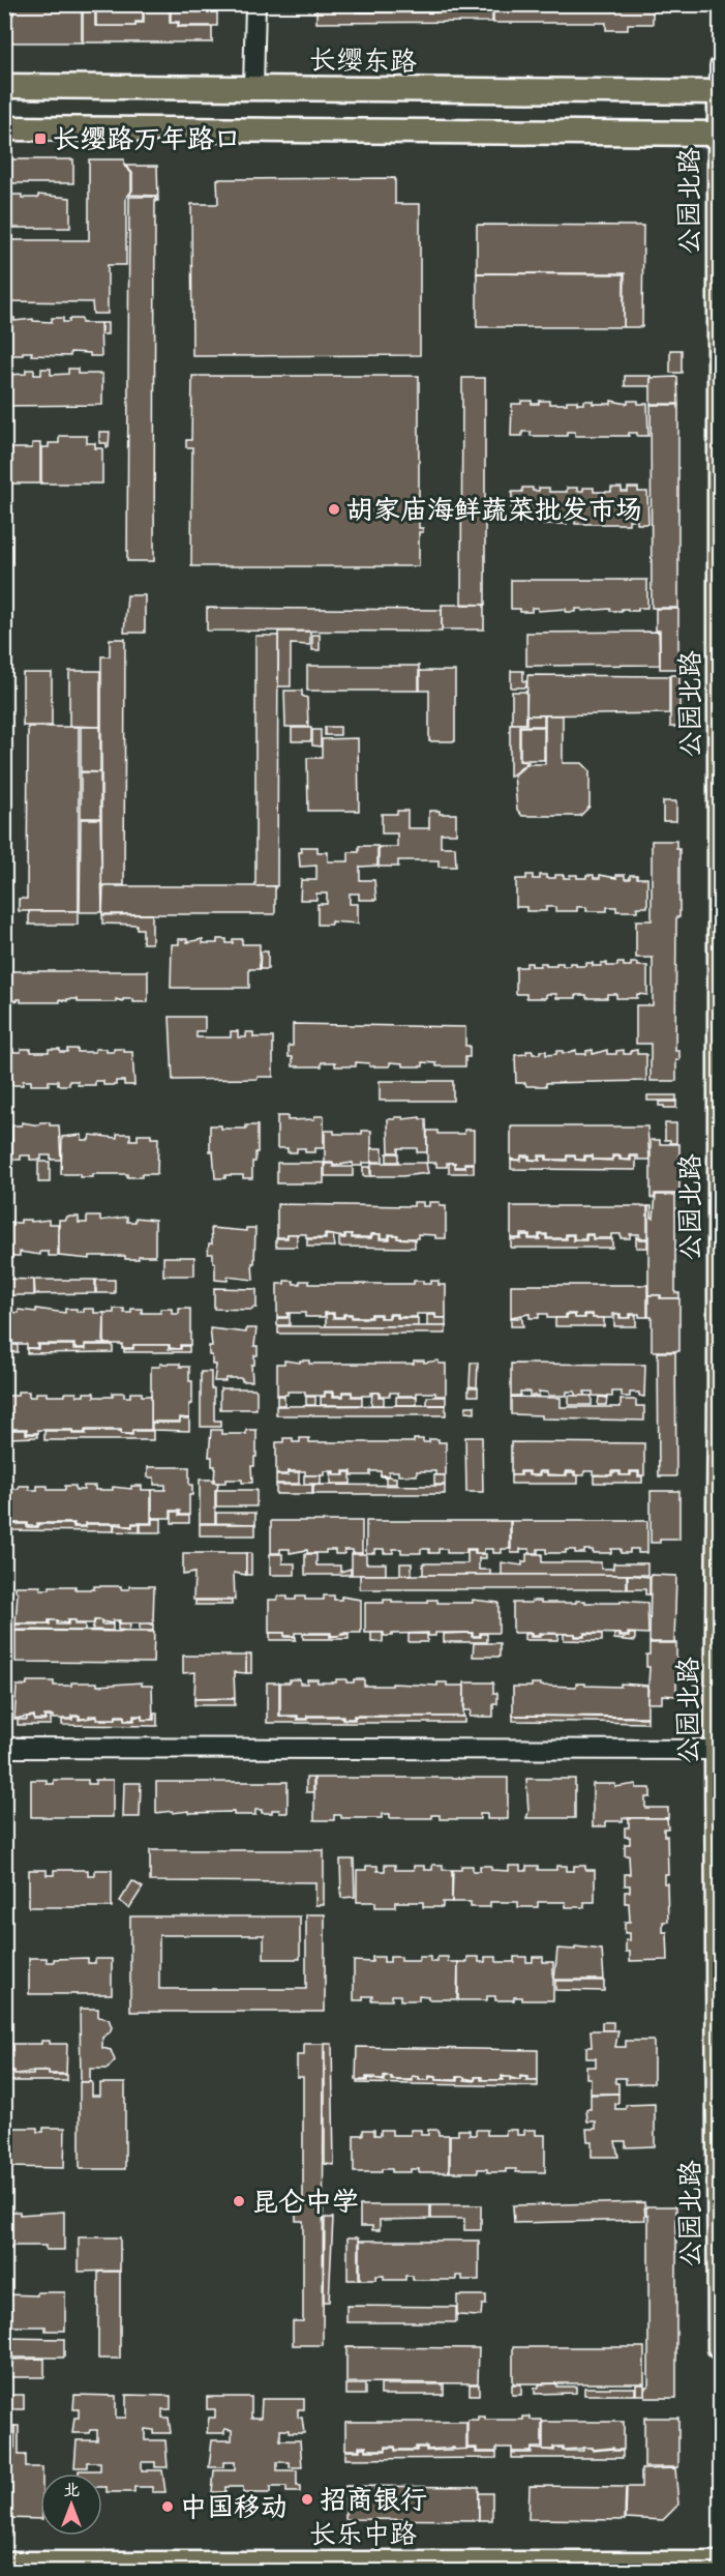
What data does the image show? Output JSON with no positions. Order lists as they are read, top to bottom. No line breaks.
{"streets":{"main road":["长缨东路","公园北路","长乐中路"]},"crossings":[["长缨东路","公园北路"]],"places":{"transit":["长缨路万年路口"],"other":["胡家庙海鲜蔬菜批发市场","昆仑中学","招商银行","中国移动"]},"north":"top"}
